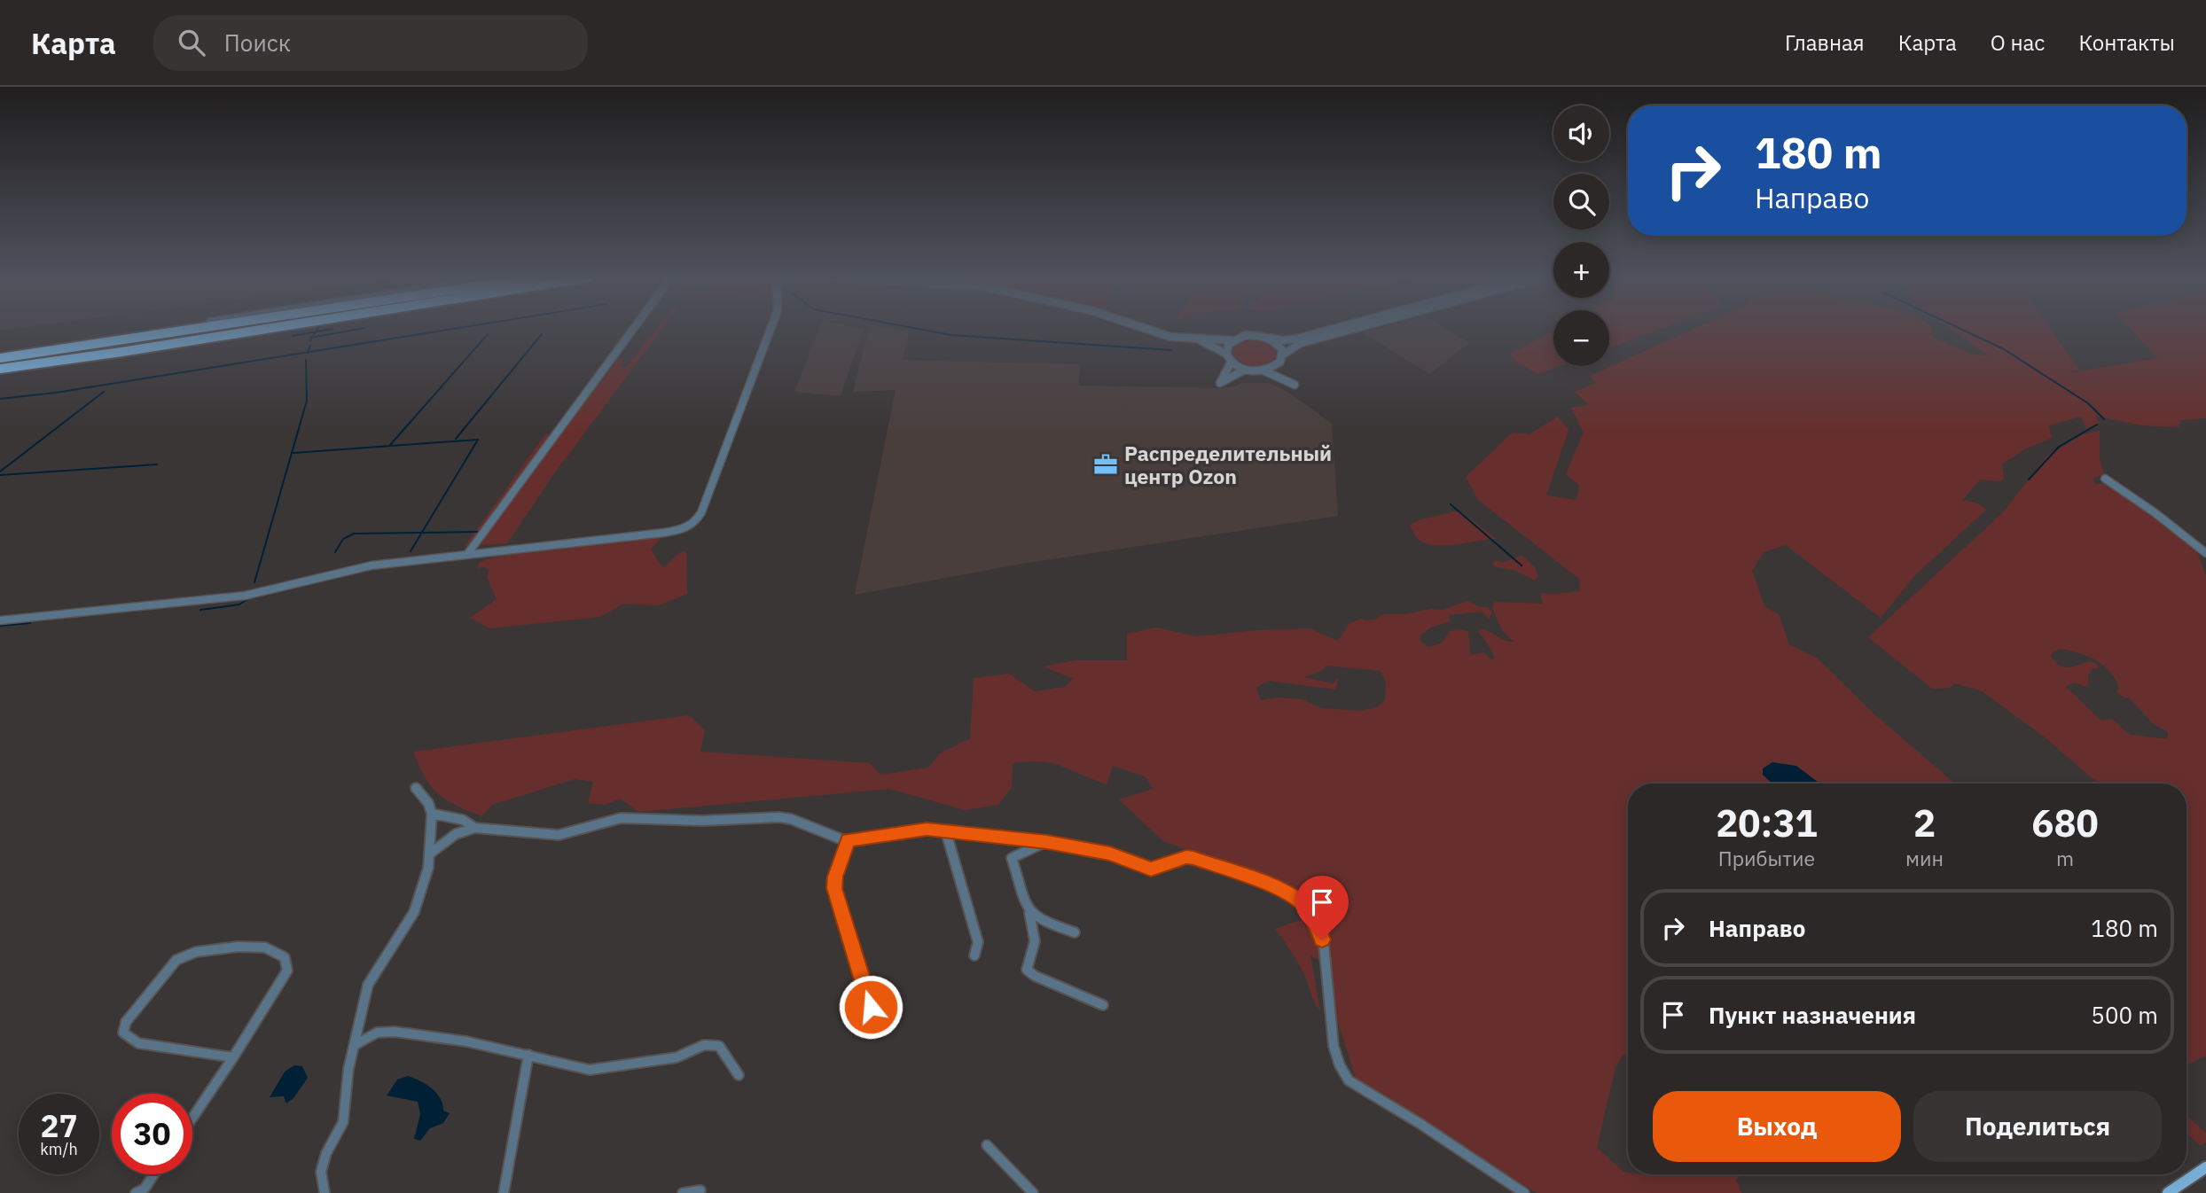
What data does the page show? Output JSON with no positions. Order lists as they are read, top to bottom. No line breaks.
{"places":{"office":["Распределительный центр Ozon"]},"page":{"header":"Карта","search":"Поиск","nav":["Главная","Карта","О нас","Контакты"],"map_buttons":["+","−"],"turn":["180 m","Направо"],"eta":["20:31","Прибытие","2","мин","680","m"],"list":[{"name":"Направо","value":"180 m"},{"name":"Пункт назначения","value":"500 m"}],"buttons":["Выход","Поделиться"],"speed":"27 km/h","limit":"30"}}
